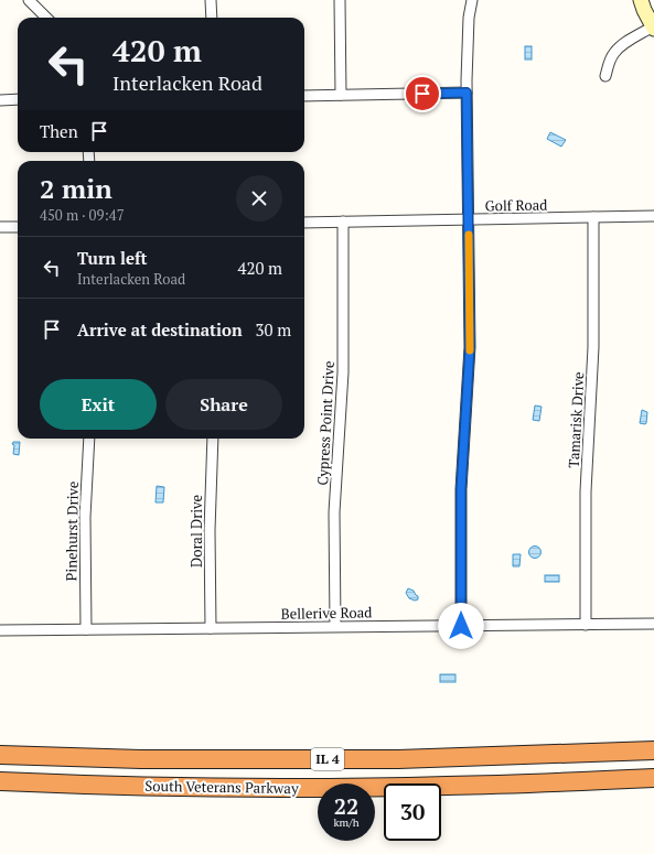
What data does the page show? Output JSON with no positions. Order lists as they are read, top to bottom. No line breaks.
{"streets":{"highway":["IL 4","South Veterans Parkway"],"street":["Golf Road","Tamarisk Drive","Cypress Point Drive","Pinehurst Drive","Doral Drive","Bellerive Road"]},"crossings":[["Golf Road","Tamarisk Drive"],["Golf Road","Cypress Point Drive"],["Tamarisk Drive","Bellerive Road"],["Cypress Point Drive","Bellerive Road"],["Pinehurst Drive","Bellerive Road"],["Doral Drive","Bellerive Road"]],"page":{"turn":["420 m","Interlacken Road"],"then":"Then","heading":["2 min","450 m · 09:47"],"list":[{"name":"Turn left","note":"Interlacken Road","value":"420 m"},{"name":"Arrive at destination","value":"30 m"}],"buttons":["Exit","Share"],"speed":"22 km/h","limit":"30"}}
